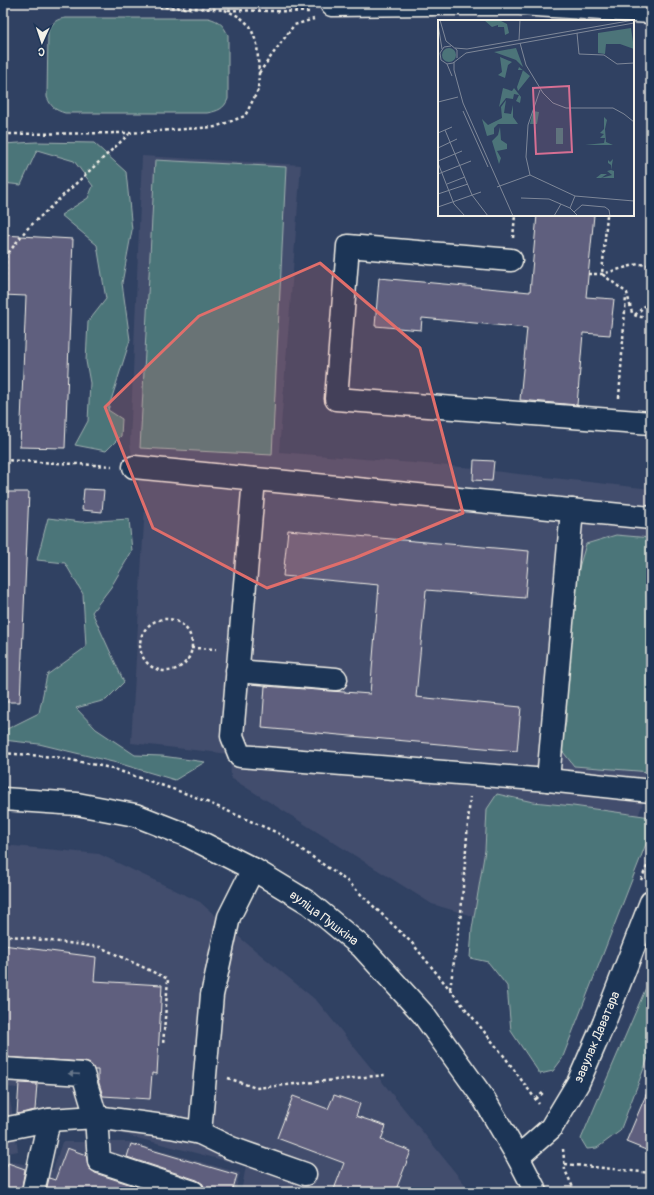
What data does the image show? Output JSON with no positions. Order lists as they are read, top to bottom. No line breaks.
{"streets":{"street":["вуліца Пушкіна","завулак Даватара"]},"crossings":[["вуліца Пушкіна","завулак Даватара"]],"north":"bottom"}
